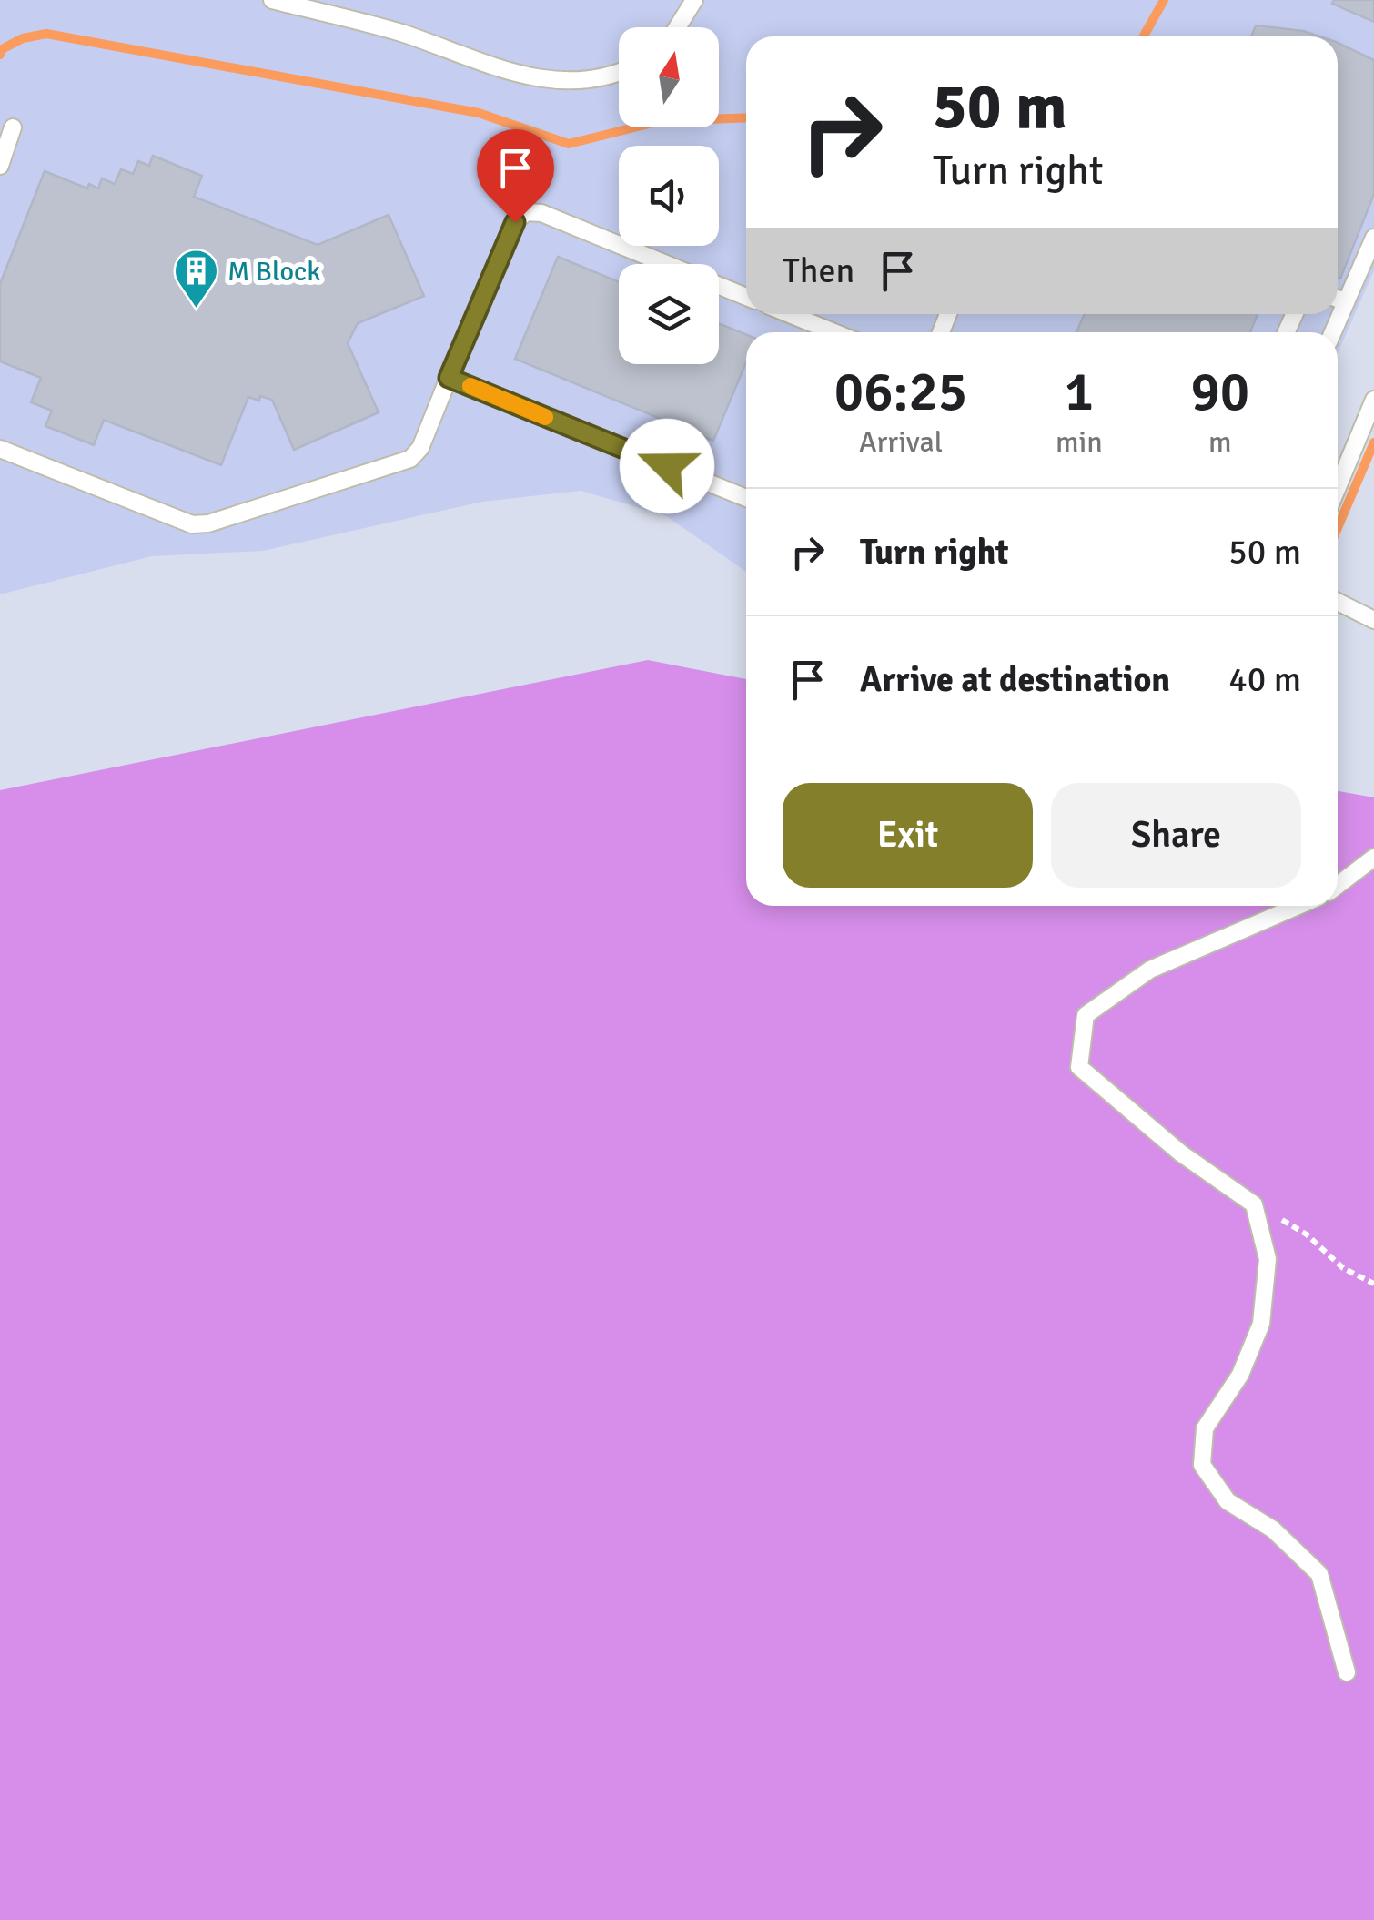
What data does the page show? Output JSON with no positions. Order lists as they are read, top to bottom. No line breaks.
{"places":{"building":["M Block"]},"north":"top","page":{"turn":["50 m","Turn right"],"then":"Then","eta":["06:25","Arrival","1","min","90","m"],"list":[{"name":"Turn right","value":"50 m"},{"name":"Arrive at destination","value":"40 m"}],"buttons":["Exit","Share"]}}
